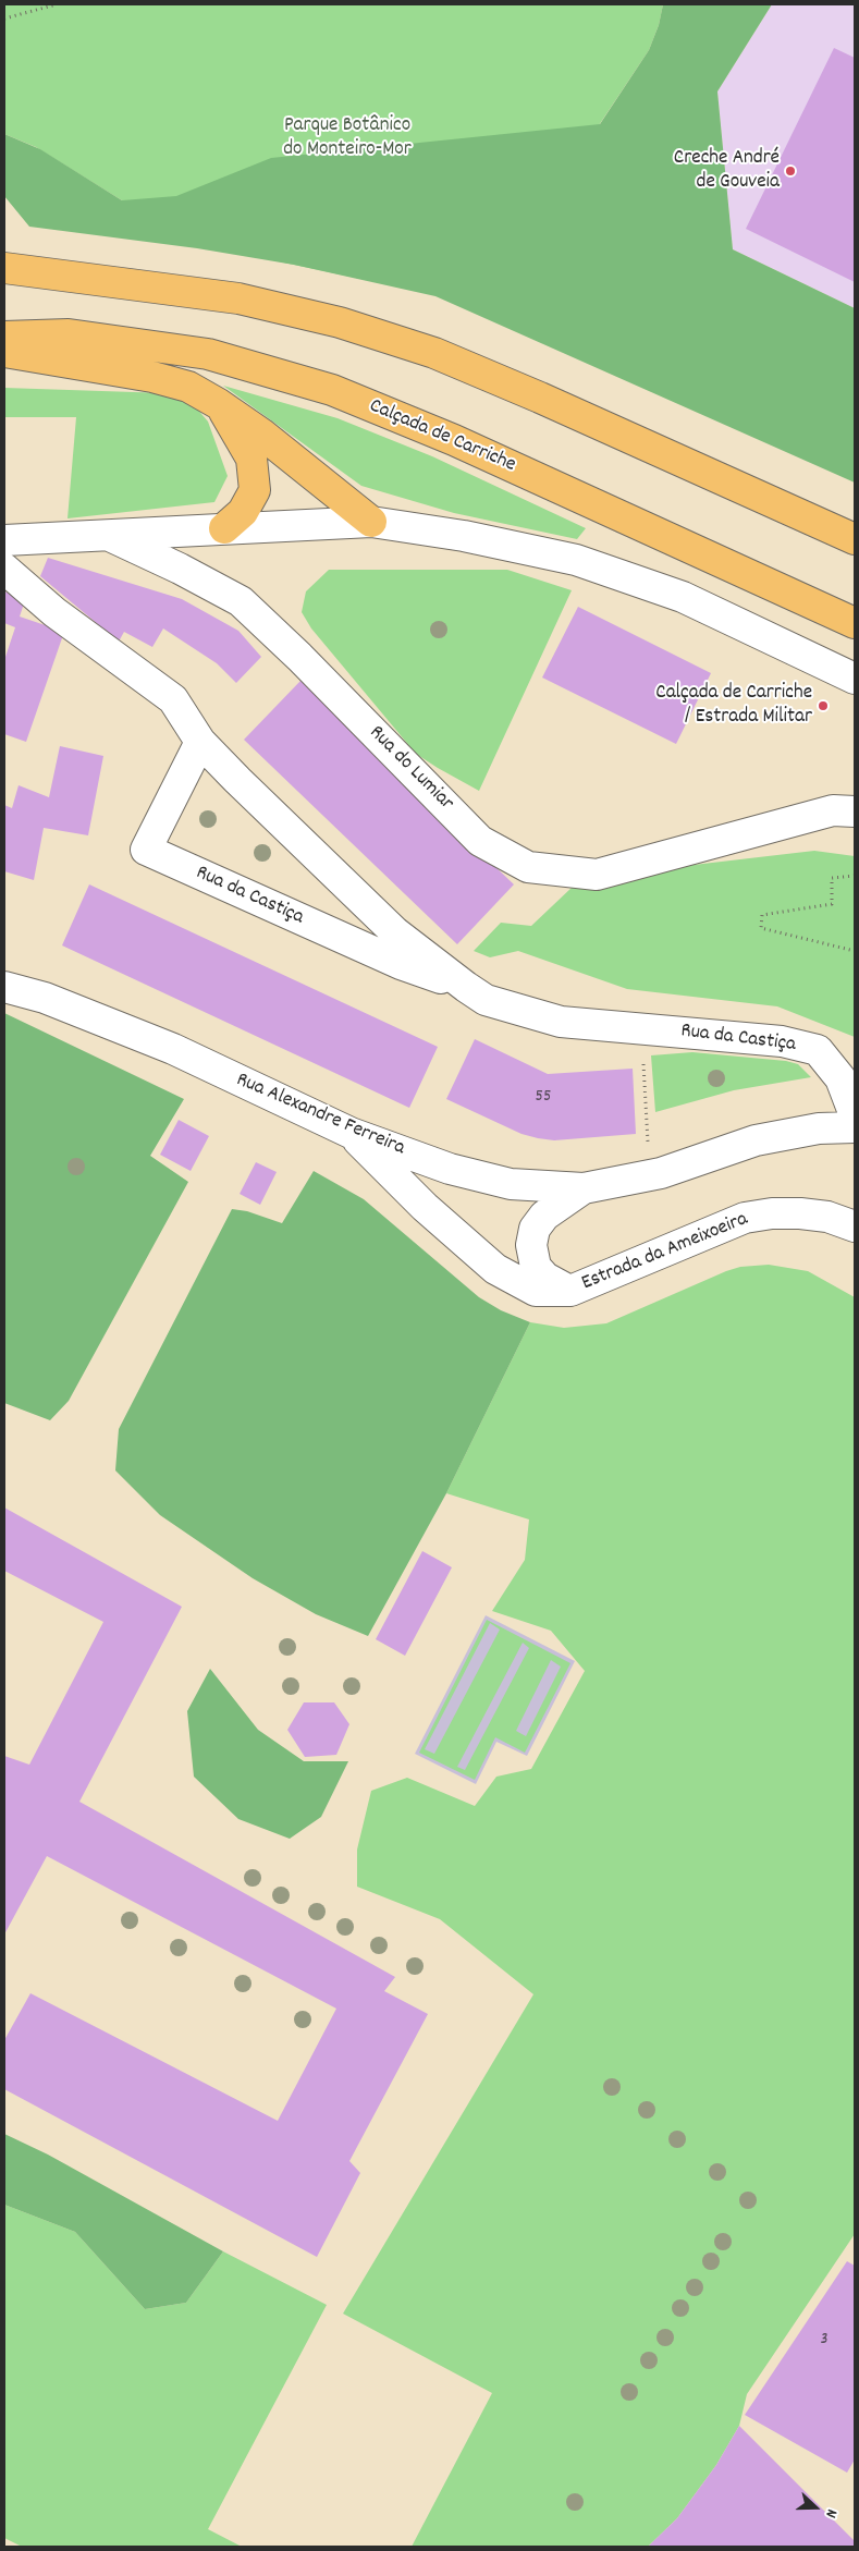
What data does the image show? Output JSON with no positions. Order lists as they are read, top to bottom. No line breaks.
{"streets":{"highway":["Calçada de Carriche"],"street":["Rua do Lumiar","Rua da Castiça","Rua Alexandre Ferreira","Estrada da Ameixoeira"]},"crossings":[["Rua Alexandre Ferreira","Estrada da Ameixoeira"]],"parks":["Parque Botânico do Monteiro-Mor"],"places":["Creche André de Gouveia","Calçada de Carriche / Estrada Militar"],"house_numbers":["55","3"],"north":"right"}
